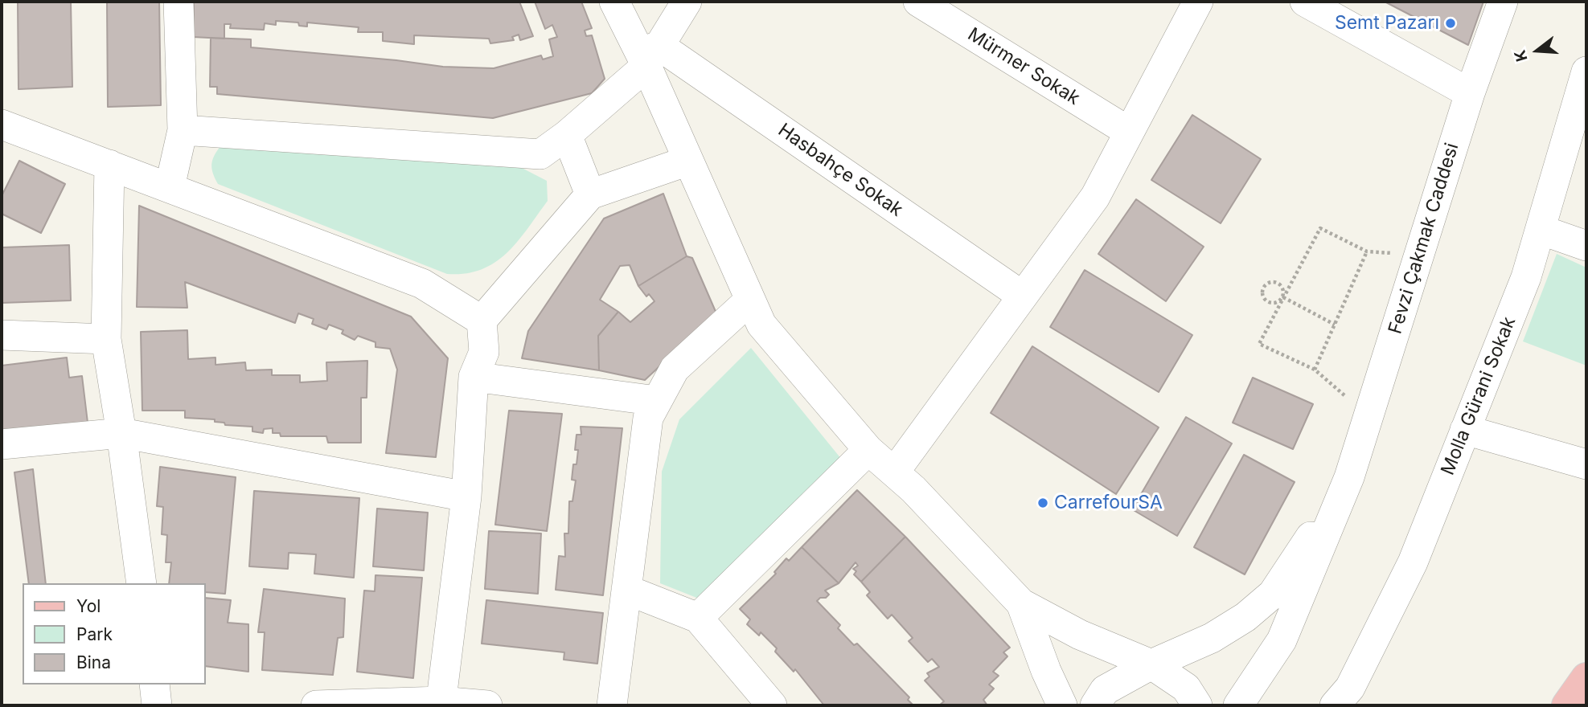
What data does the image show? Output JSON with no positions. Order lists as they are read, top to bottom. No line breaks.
{"streets":{"street":["Mürmer Sokak","Hasbahçe Sokak","Fevzi Çakmak Caddesi","Molla Gürani Sokak"]},"places":["Semt Pazarı","CarrefourSA"],"legend":["Yol","Park","Bina"],"north":"left"}
